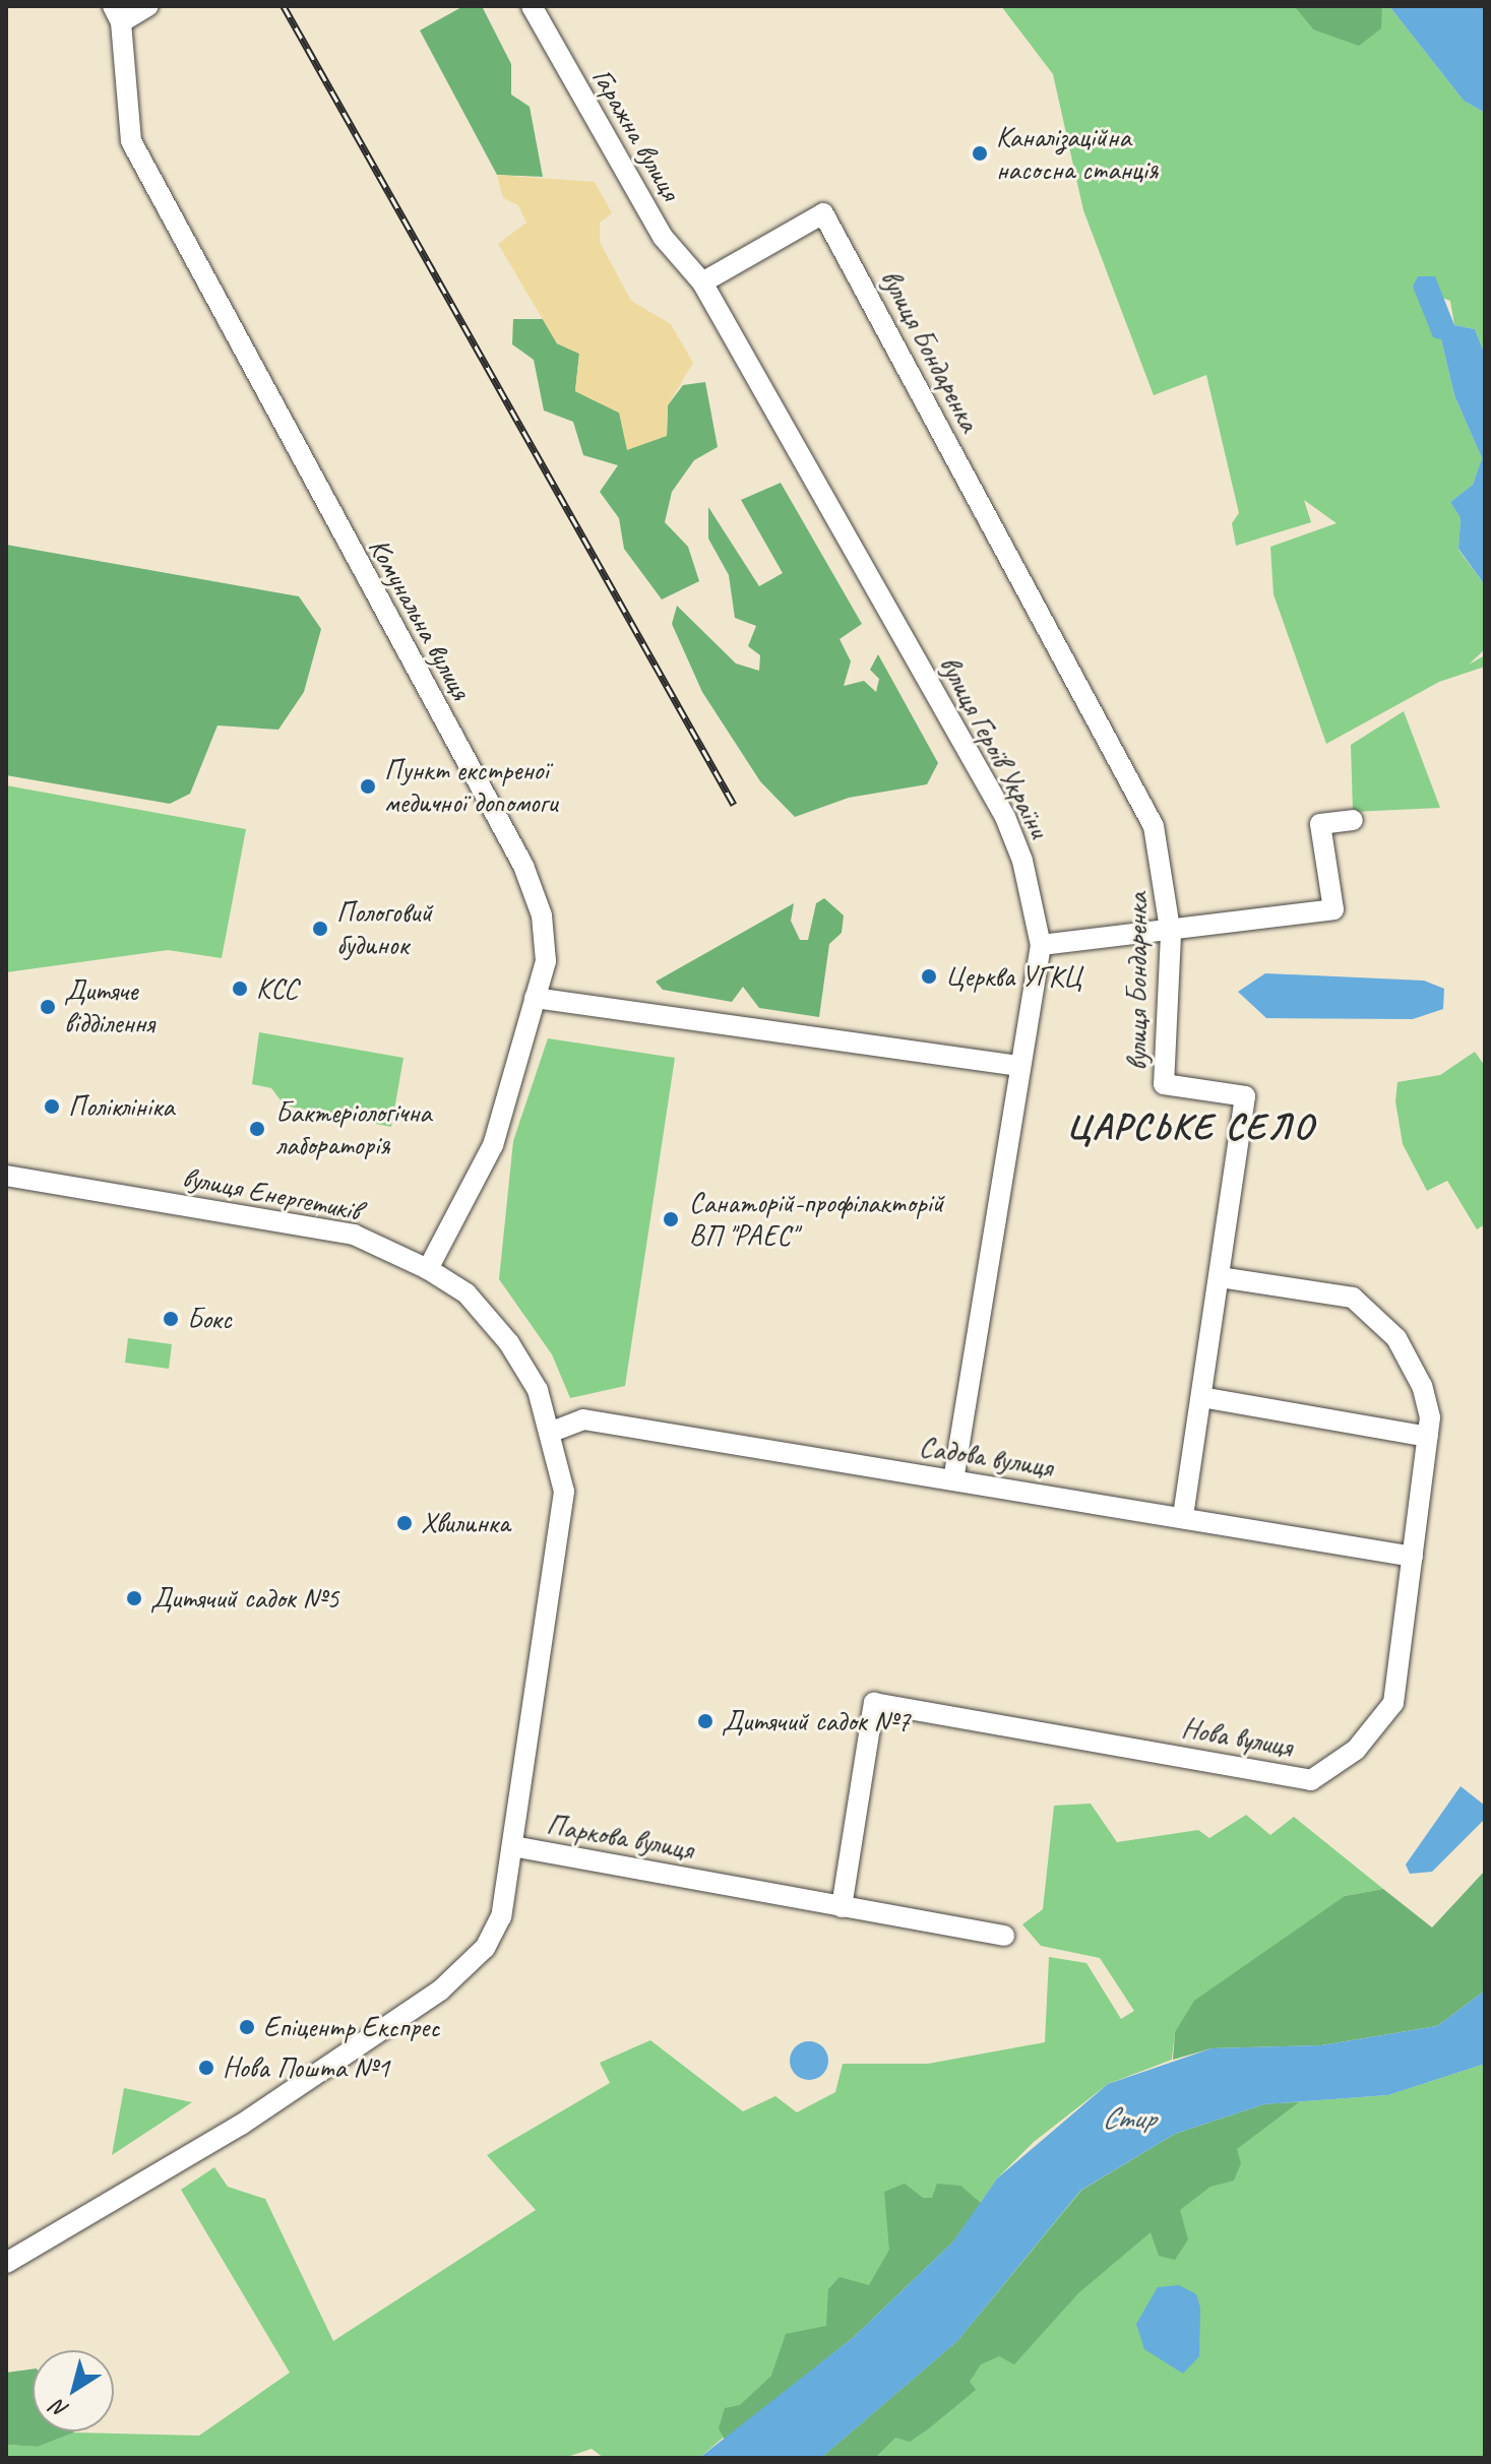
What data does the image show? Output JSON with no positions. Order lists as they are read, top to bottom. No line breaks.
{"streets":{"street":["Гаражна вулиця","вулиця Бондаренка","Комунальна вулиця","вулиця Героїв України","вулиця Енергетиків","Садова вулиця","Нова вулиця","Паркова вулиця"]},"crossings":[["Гаражна вулиця","вулиця Бондаренка"],["Гаражна вулиця","вулиця Героїв України"],["вулиця Бондаренка","вулиця Героїв України"],["вулиця Бондаренка","Садова вулиця"],["вулиця Бондаренка","Нова вулиця"],["Комунальна вулиця","вулиця Енергетиків"],["вулиця Героїв України","Садова вулиця"],["вулиця Енергетиків","Садова вулиця"],["вулиця Енергетиків","Паркова вулиця"],["Садова вулиця","Нова вулиця"],["Нова вулиця","Паркова вулиця"]],"districts":["ЦАРСЬКЕ СЕЛО"],"water":["Стир"],"places":["Каналізаційна насосна станція","Пункт екстреної медичної допомоги","Пологовий будинок","Церква УГКЦ","КСС","Дитяче відділення","Поліклініка","Бактеріологічна лабораторія","Санаторій-профілакторій ВП \"РАЕС\"","Бокс","Хвилинка","Дитячий садок №5","Дитячий садок №7","Епіцентр Експрес","Нова Пошта №1"],"north":"bottom left"}
